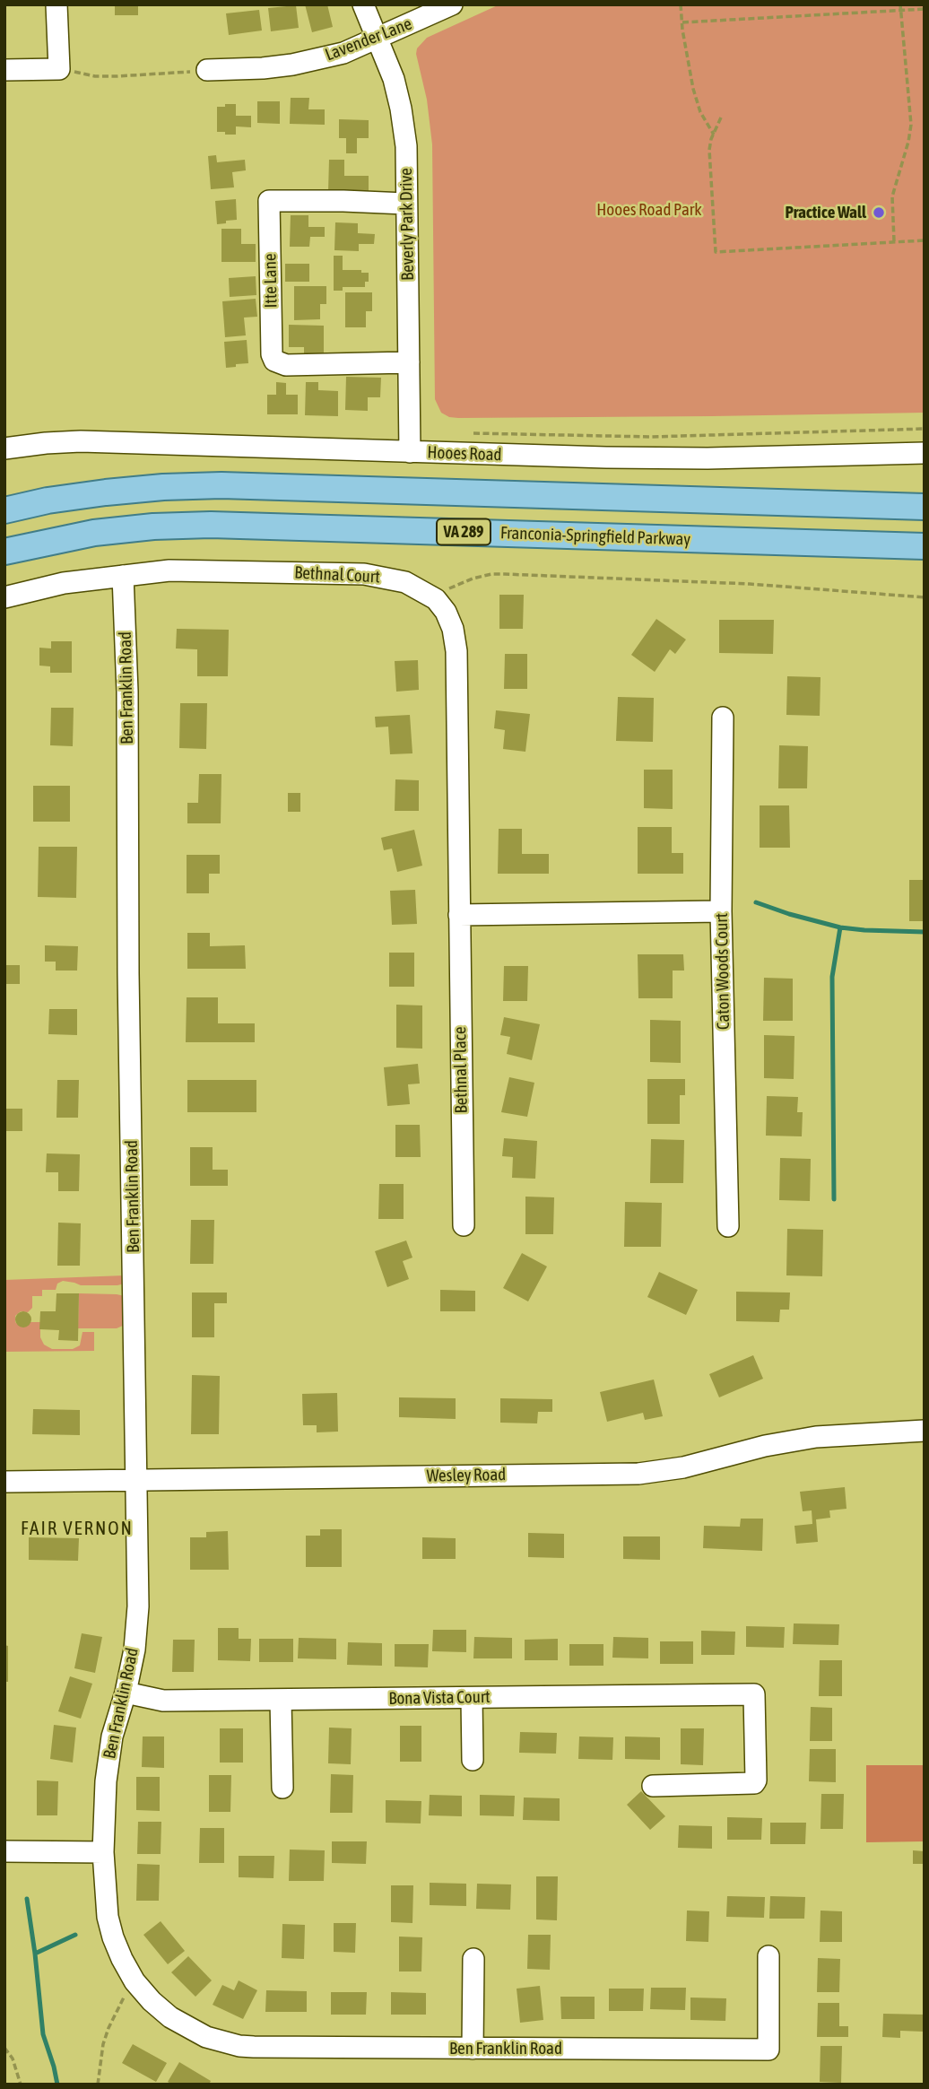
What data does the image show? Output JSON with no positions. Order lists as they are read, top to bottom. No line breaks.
{"streets":{"main road":["VA 289","Franconia-Springfield Parkway"],"street":["Lavender Lane","Beverly Park Drive","Itte Lane","Hooes Road","Bethnal Court","Ben Franklin Road","Caton Woods Court","Bethnal Place","Wesley Road","Bona Vista Court"]},"crossings":[["Lavender Lane","Beverly Park Drive"],["Beverly Park Drive","Itte Lane"],["Beverly Park Drive","Hooes Road"],["Bethnal Court","Ben Franklin Road"],["Bethnal Court","Bethnal Place"],["Ben Franklin Road","Wesley Road"],["Ben Franklin Road","Bona Vista Court"]],"districts":["FAIR VERNON"],"parks":["Hooes Road Park"],"places":["Practice Wall"]}
